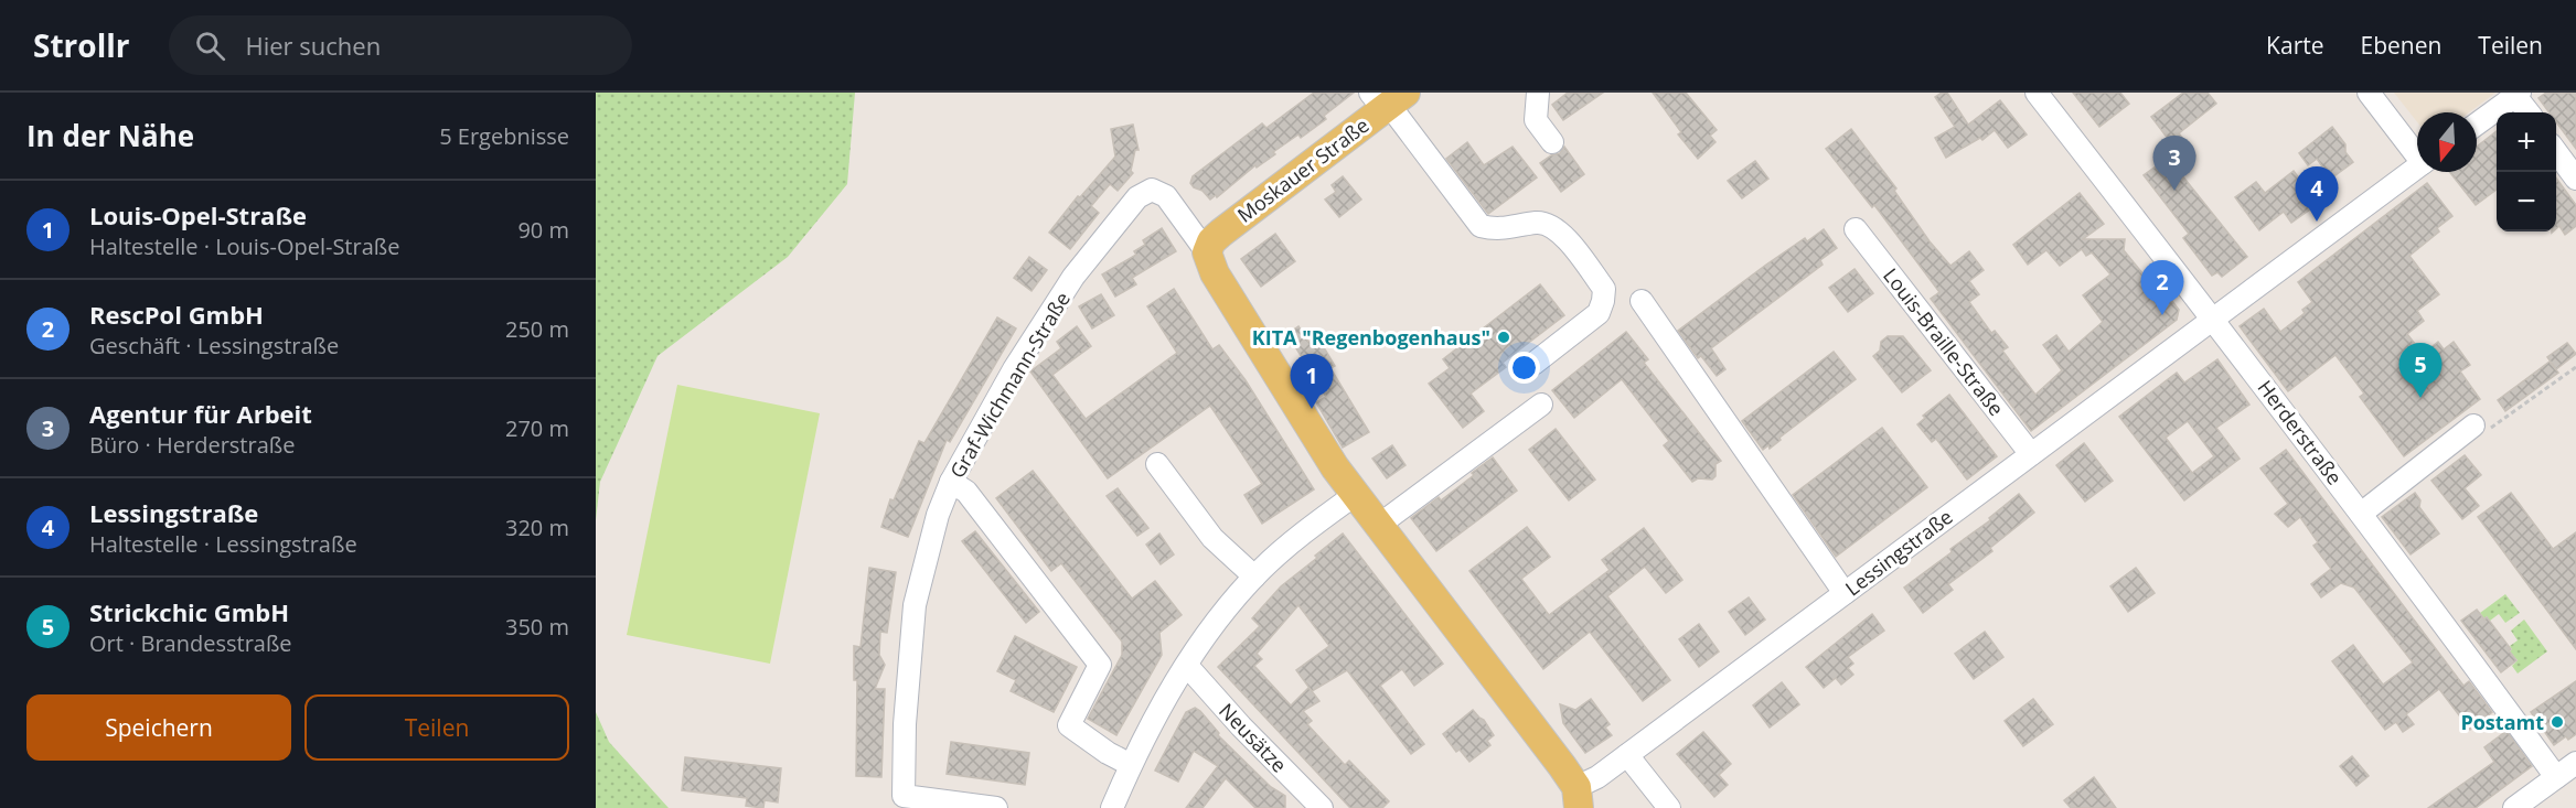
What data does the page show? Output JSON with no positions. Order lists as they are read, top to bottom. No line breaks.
{"streets":{"main road":["Moskauer Straße"],"street":["Louis-Braille-Straße","Graf-Wichmann-Straße","Herderstraße","Lessingstraße","Neusätze"]},"crossings":[["Moskauer Straße","Graf-Wichmann-Straße"],["Louis-Braille-Straße","Lessingstraße"],["Herderstraße","Lessingstraße"]],"places":["KITA \"Regenbogenhaus\"","Postamt"],"north":"bottom","page":{"header":"Strollr","search":"Hier suchen","nav":["Karte","Ebenen","Teilen"],"heading":["In der Nähe","5 Ergebnisse"],"map_buttons":["+","−"],"pins":["3","4","2","5","1"],"list":[{"mark":"1","name":"Louis-Opel-Straße","note":"Haltestelle · Louis-Opel-Straße","value":"90 m"},{"mark":"2","name":"RescPol GmbH","note":"Geschäft · Lessingstraße","value":"250 m"},{"mark":"3","name":"Agentur für Arbeit","note":"Büro · Herderstraße","value":"270 m"},{"mark":"4","name":"Lessingstraße","note":"Haltestelle · Lessingstraße","value":"320 m"},{"mark":"5","name":"Strickchic GmbH","note":"Ort · Brandesstraße","value":"350 m"}],"buttons":["Speichern","Teilen"]}}
